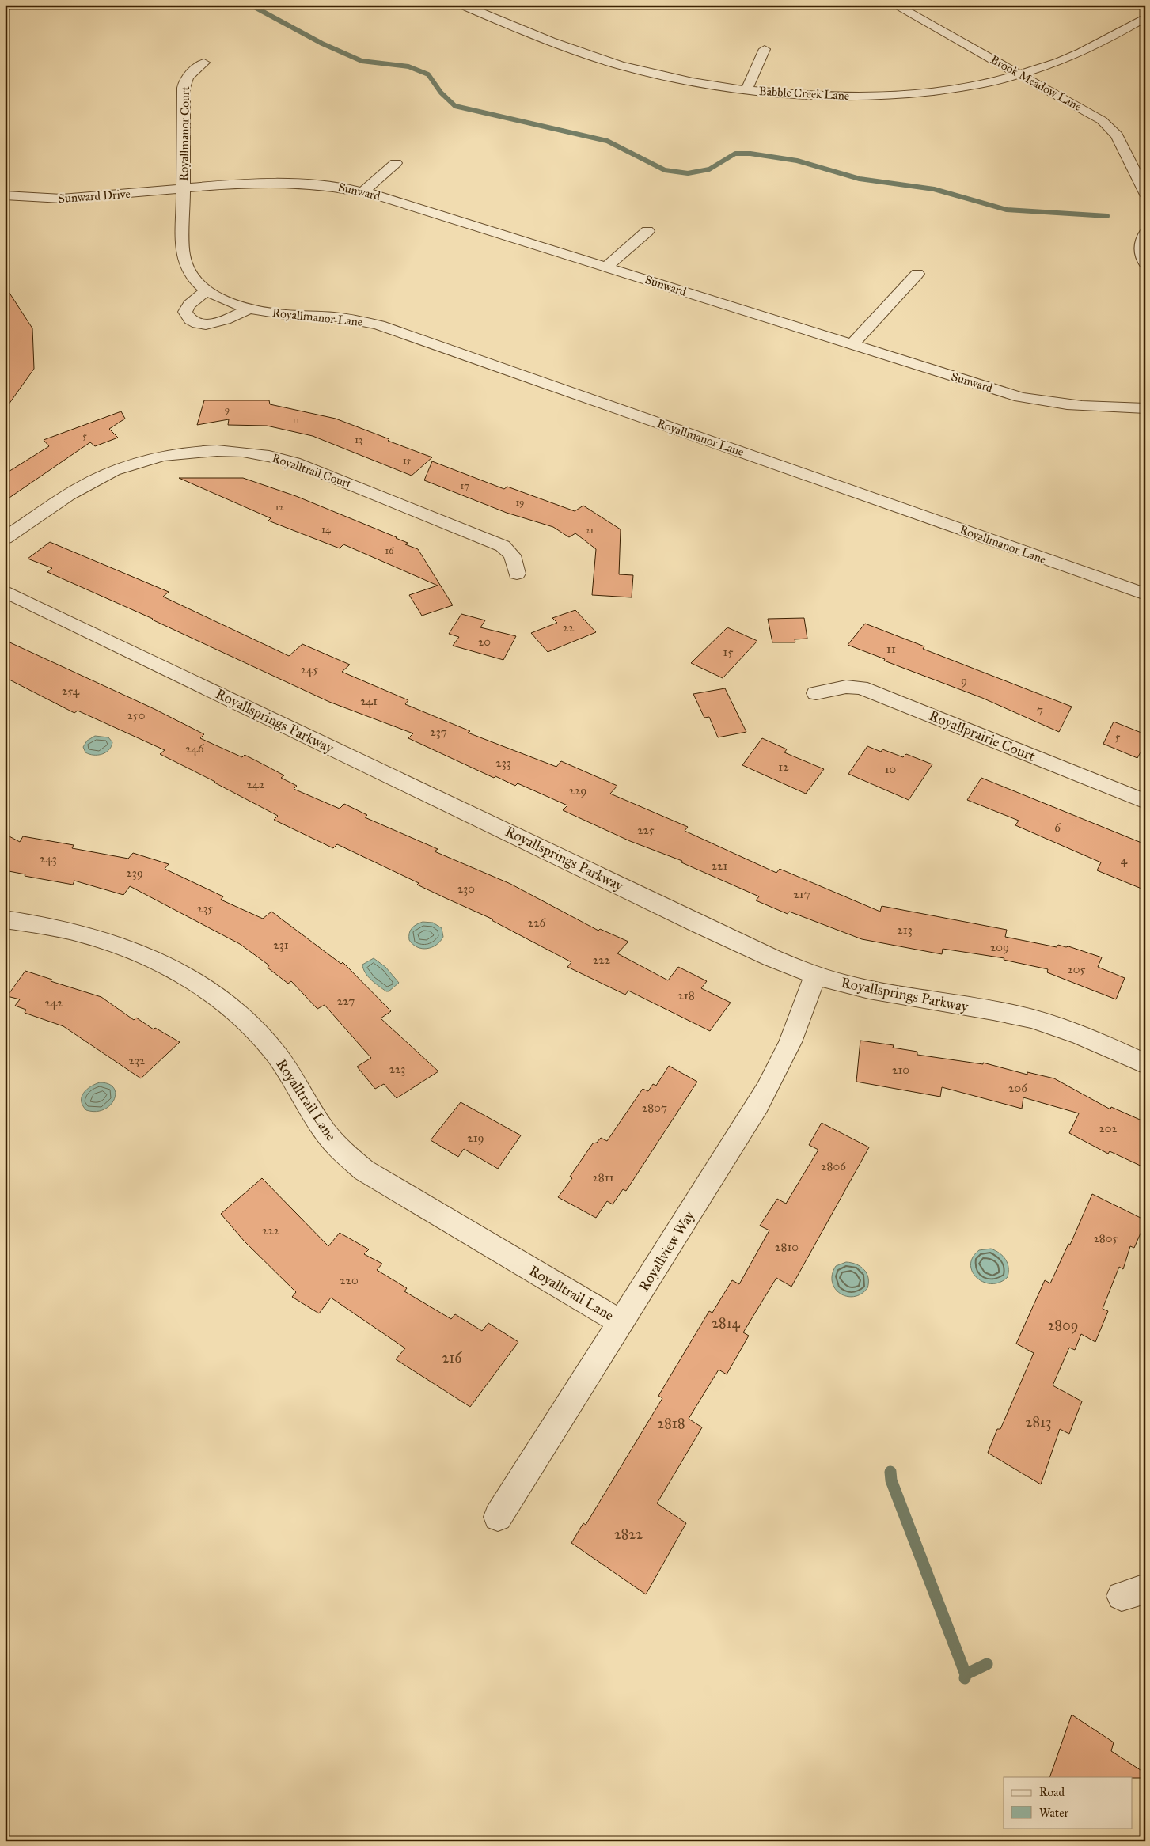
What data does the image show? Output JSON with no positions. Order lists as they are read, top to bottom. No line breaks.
{"streets":{"street":["Brook Meadow Lane","Babble Creek Lane","Royallmanor Court","Sunward","Sunward Drive","Royallmanor Lane","Royalltrail Court","Royallsprings Parkway","Royallprairie Court","Royalltrail Lane","Royallview Way"]},"crossings":[["Brook Meadow Lane","Babble Creek Lane"],["Royallmanor Court","Sunward"],["Royallmanor Court","Sunward Drive"],["Royallmanor Court","Royallmanor Lane"],["Sunward","Sunward Drive"],["Sunward","Royallmanor Lane"],["Sunward Drive","Royallmanor Lane"],["Royallsprings Parkway","Royallview Way"],["Royalltrail Lane","Royallview Way"]],"house_numbers":["9","11","5","13","15","17","19","12","14","21","16","22","20","11","15","245","9","254","241","7","250","237","5","246","233","12","10","242","229","6","225","243","4","221","239","230","217","235","226","213","231","209","222","205","218","227","242","232","223","210","206","2807","202","219","2806","2811","222","2805","2810","220","2814","2809","216","2813","2818","2822"],"legend":["Road","Water"]}
